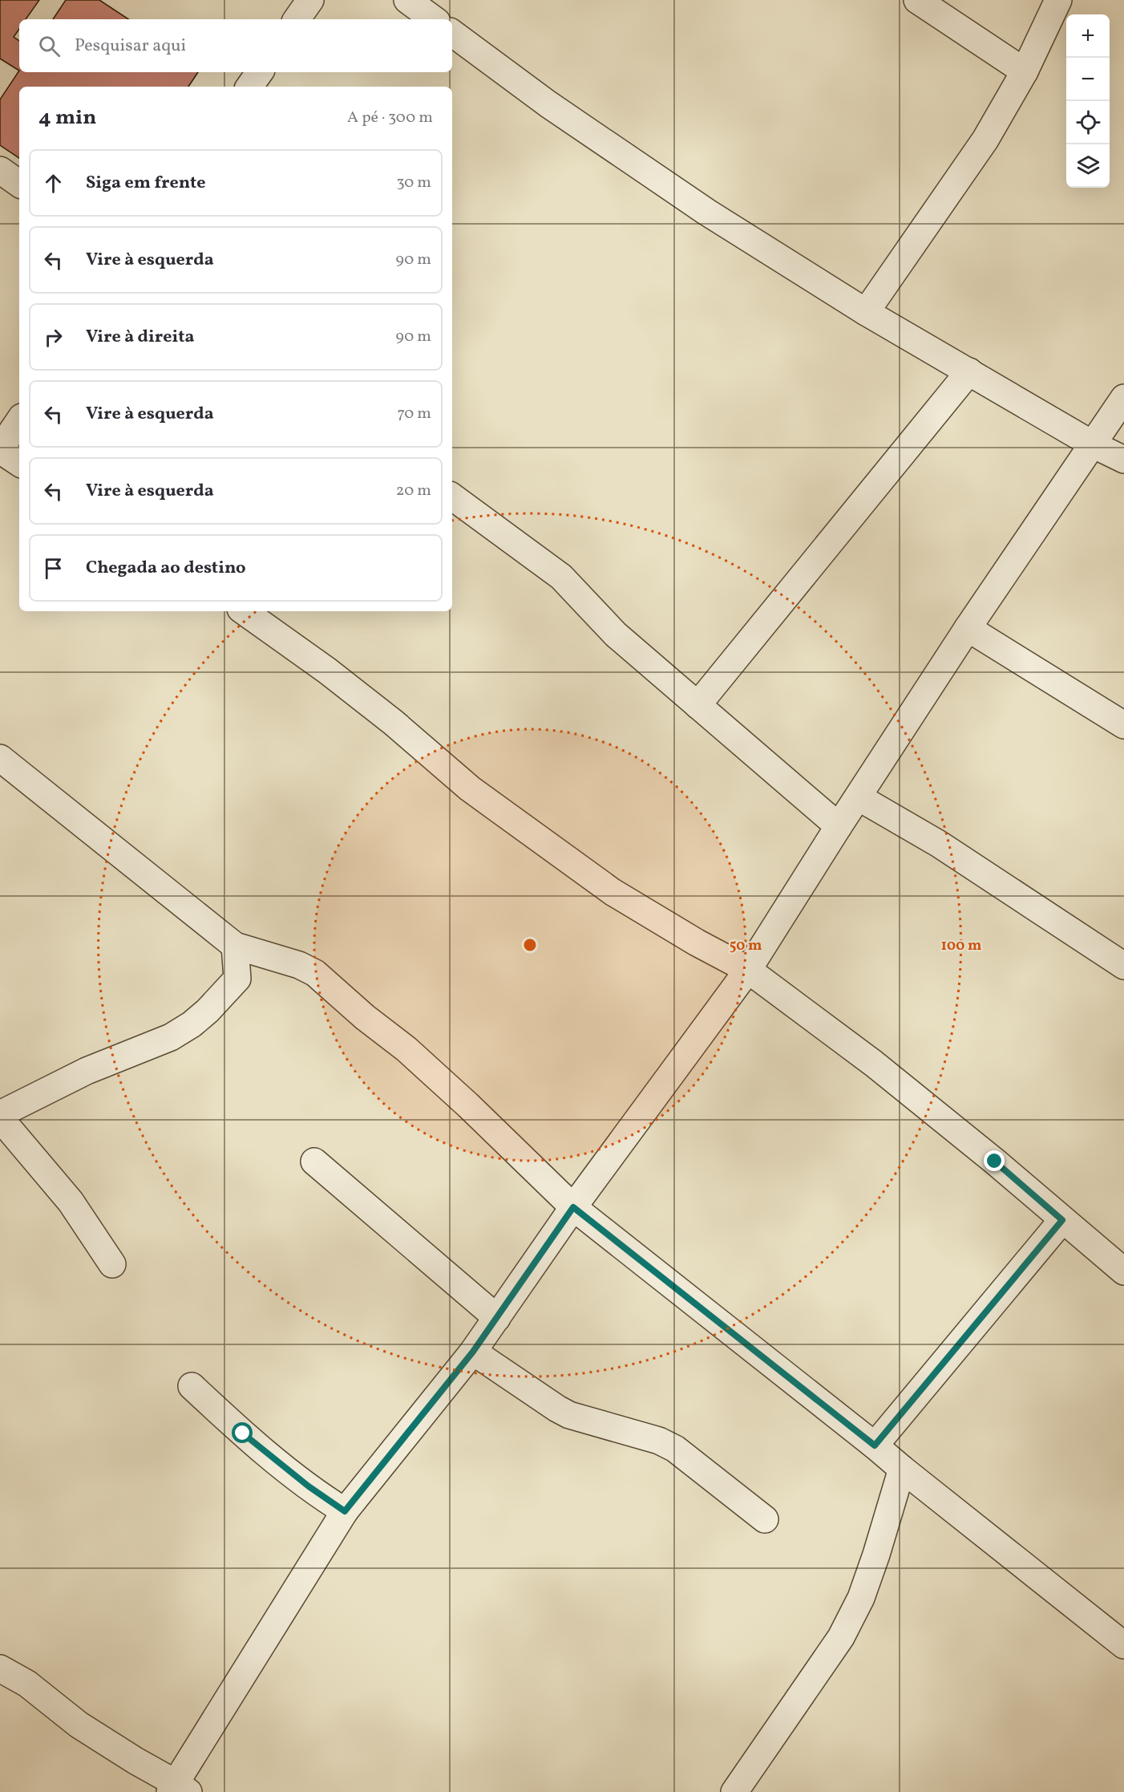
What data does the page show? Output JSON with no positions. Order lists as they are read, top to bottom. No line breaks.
{"page":{"map_buttons":["+","−"],"search":"Pesquisar aqui","heading":["4 min","A pé · 300 m"],"list":[["Siga em frente","30 m"],["Vire à esquerda","90 m"],["Vire à direita","90 m"],["Vire à esquerda","70 m"],["Vire à esquerda","20 m"],"Chegada ao destino"]},"rings":["50 m","100 m"]}
